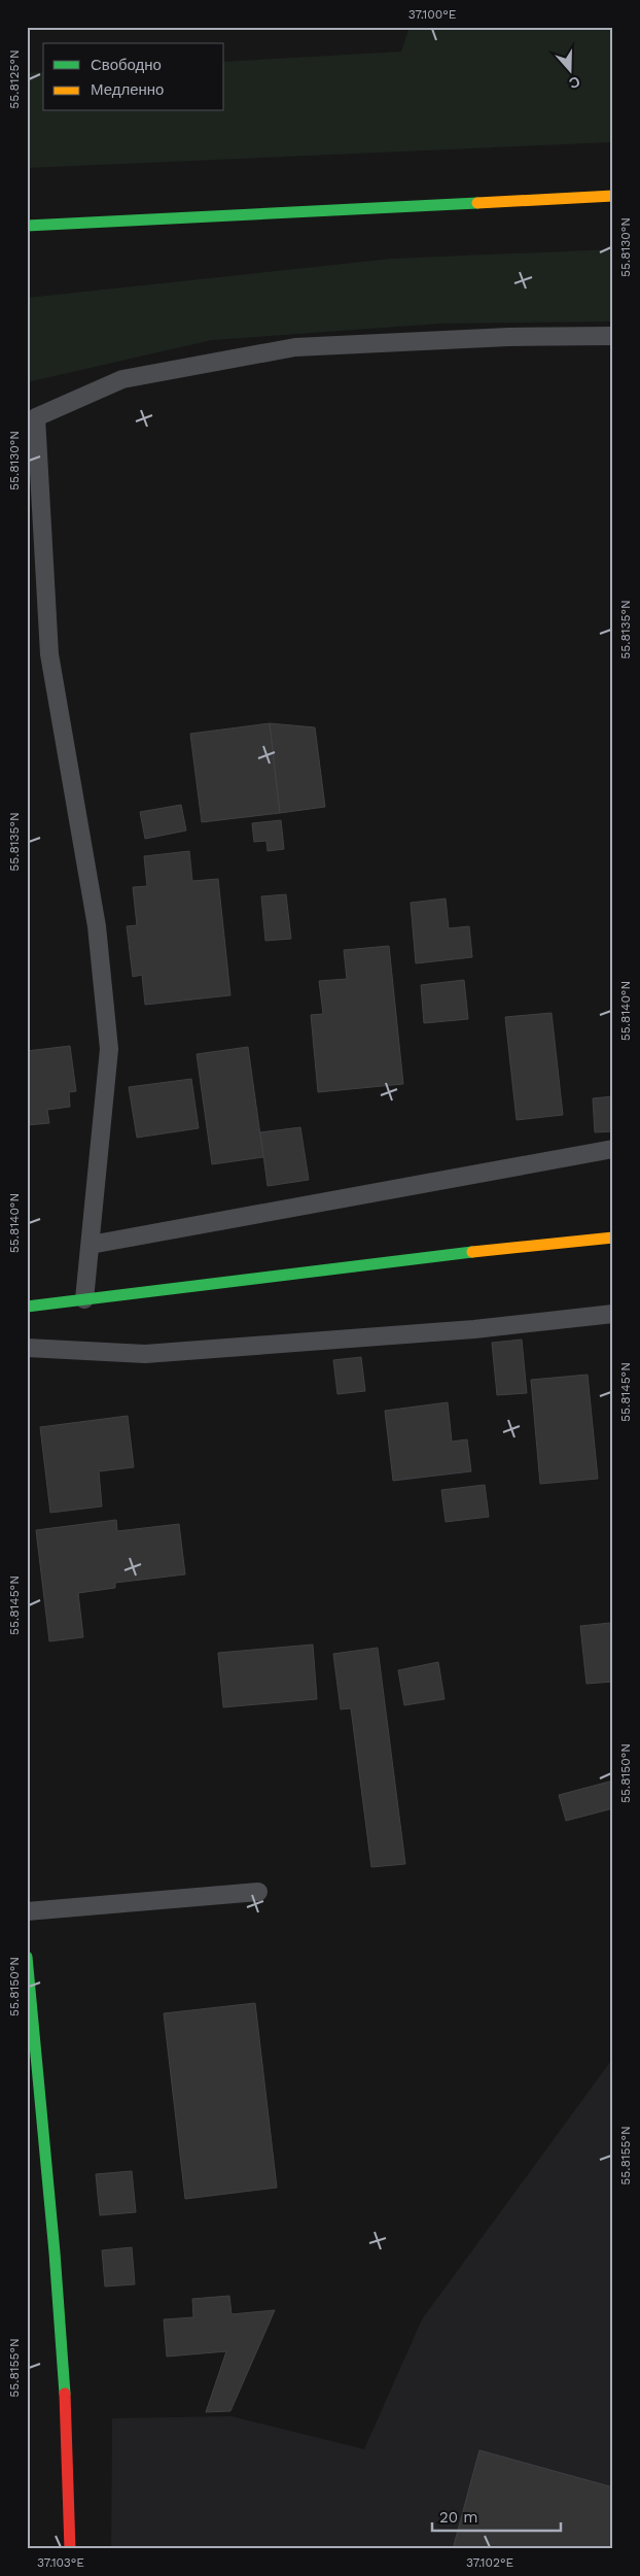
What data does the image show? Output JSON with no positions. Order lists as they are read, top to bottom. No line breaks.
{"legend":["Свободно","Медленно"],"scale_bar":"20 m","north":"bottom","coordinates":["37.100°E","55.8125°N","55.8130°N","55.8135°N","55.8140°N","55.8145°N","55.8150°N","55.8155°N","37.103°E","37.102°E"]}
